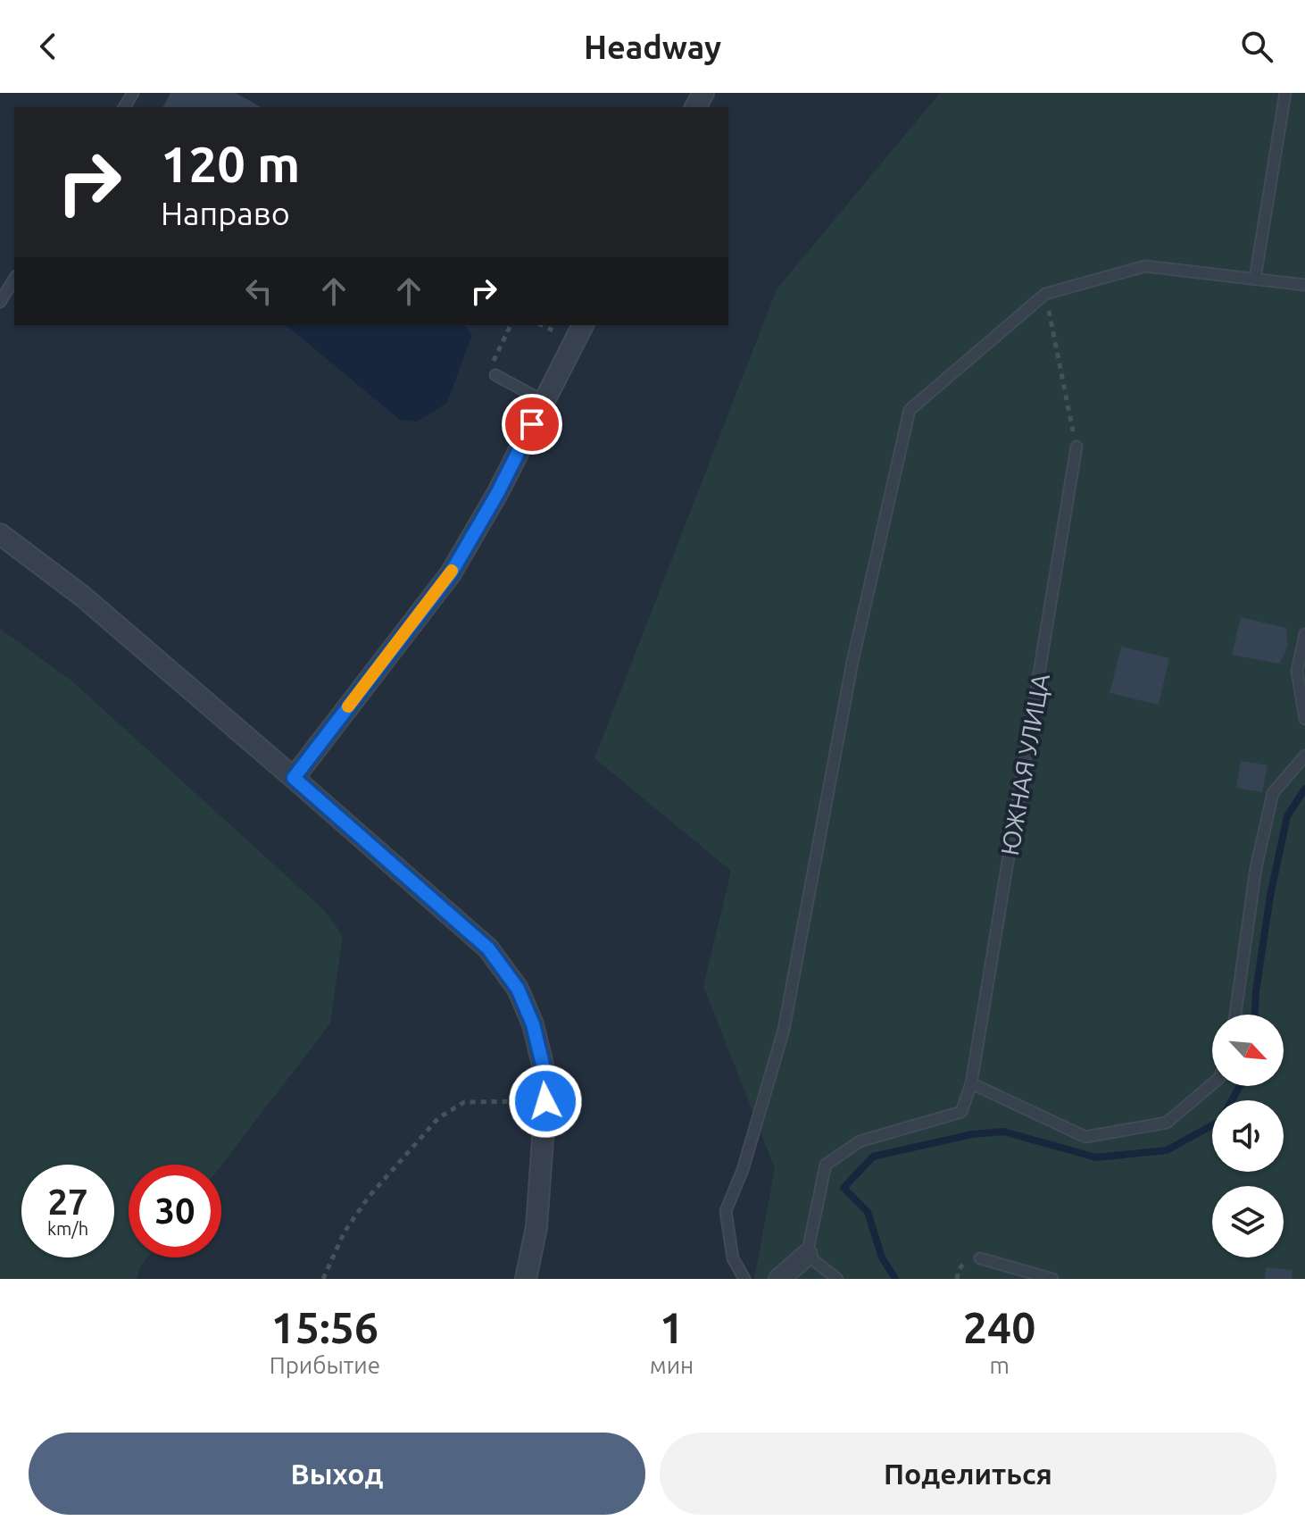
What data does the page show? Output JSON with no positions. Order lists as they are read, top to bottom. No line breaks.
{"streets":{"lane":["ЮЖНАЯ УЛИЦА"]},"north":"bottom right","page":{"header":"Headway","turn":["120 m","Направо"],"speed":"27 km/h","limit":"30","eta":["15:56","Прибытие","1","мин","240","m"],"buttons":["Выход","Поделиться"]}}
